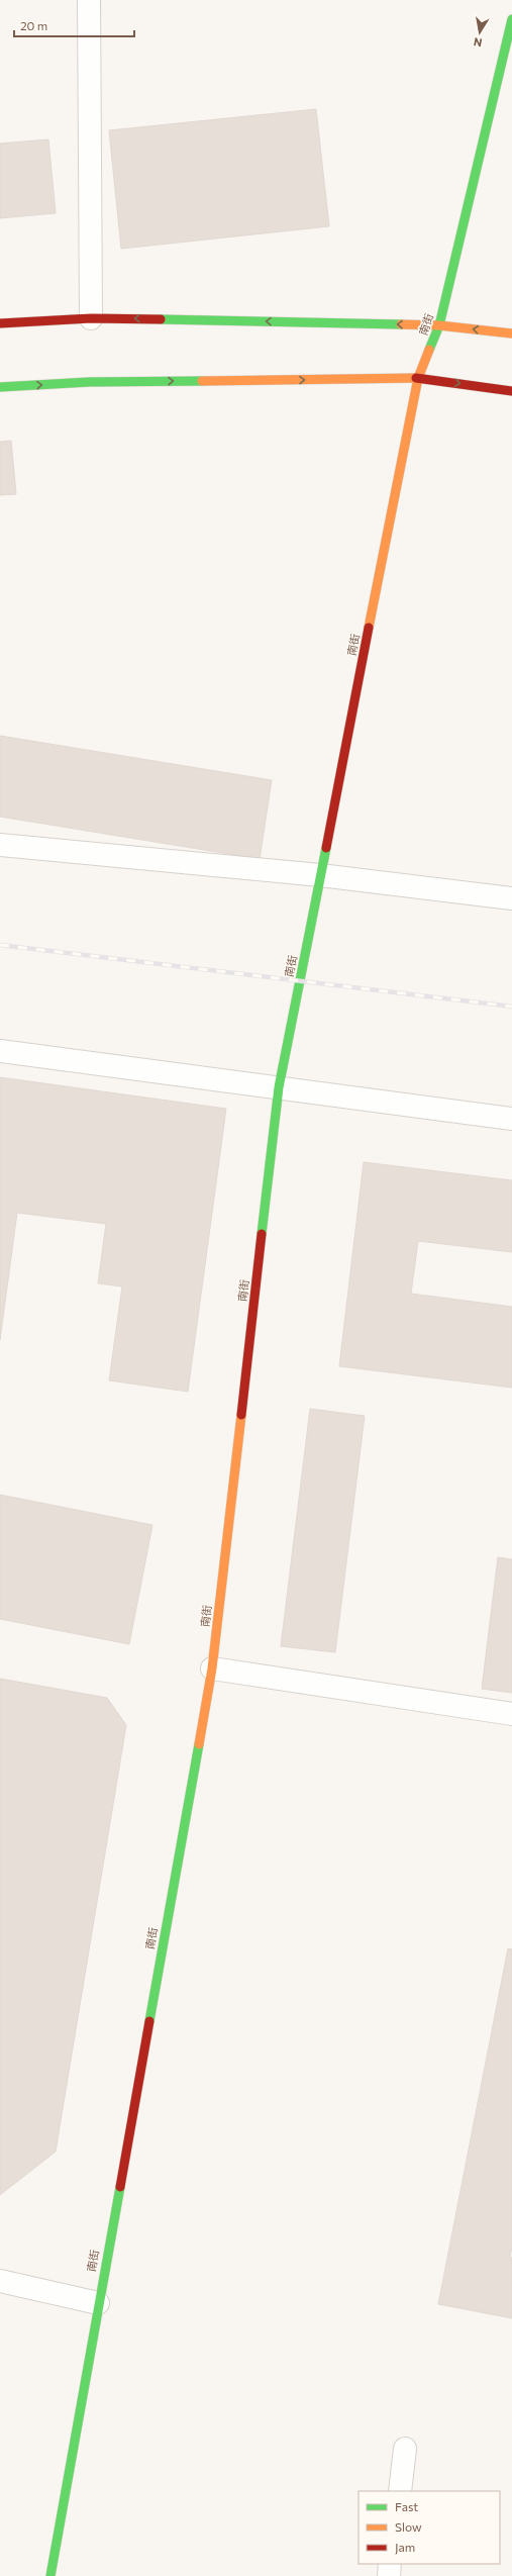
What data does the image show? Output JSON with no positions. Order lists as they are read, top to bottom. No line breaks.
{"streets":{"street":["南街"]},"legend":["Fast","Slow","Jam"],"scale_bar":"20 m","north":"bottom"}
